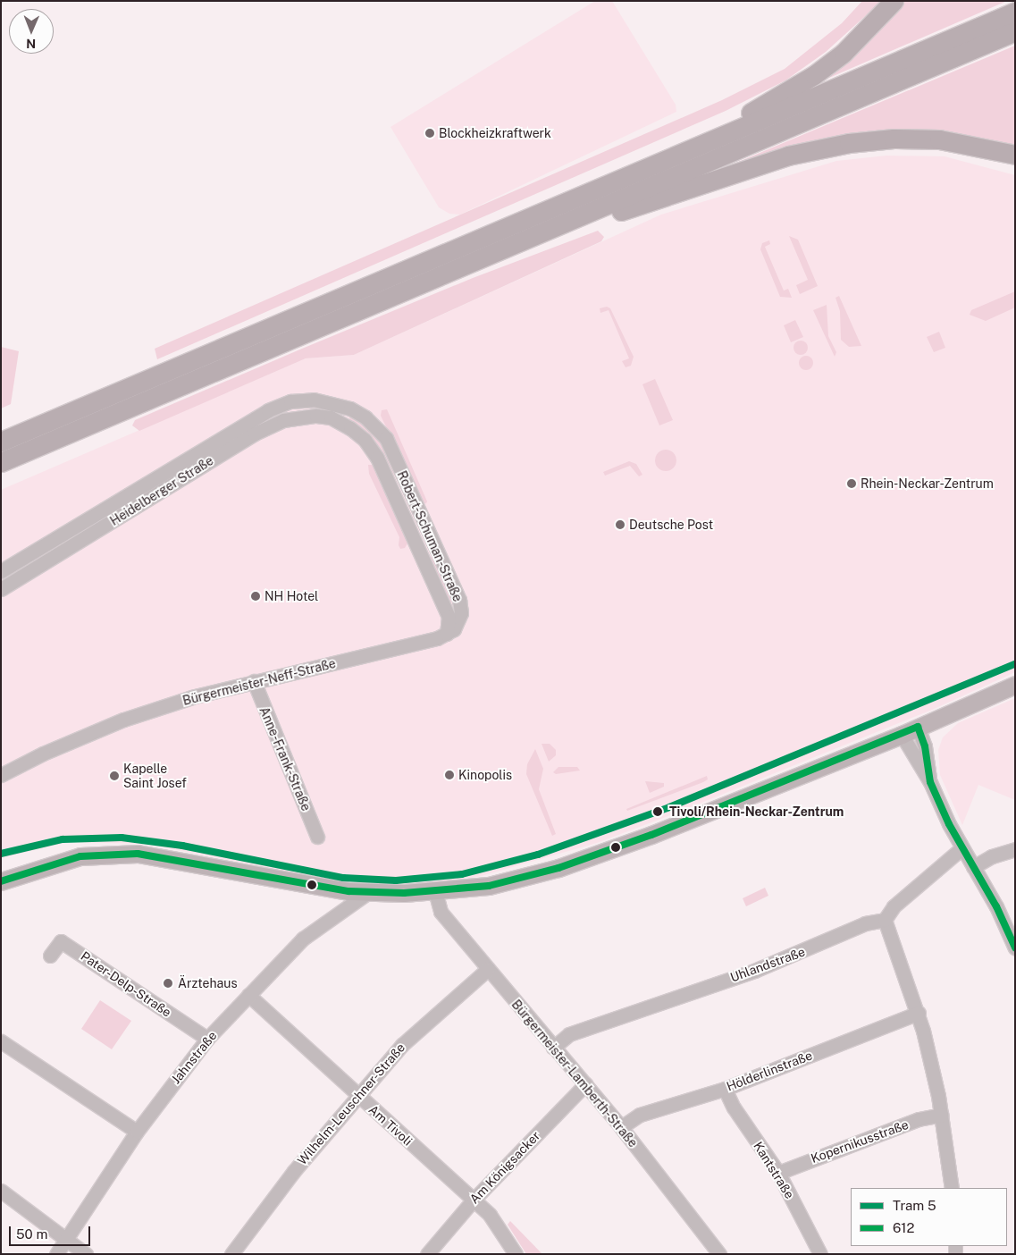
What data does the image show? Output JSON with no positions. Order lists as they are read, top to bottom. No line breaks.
{"streets":{"street":["Heidelberger Straße","Robert-Schuman-Straße","Bürgermeister-Neff-Straße","Anne-Frank-Straße","Uhlandstraße","Pater-Delp-Straße","Jahnstraße","Hölderlinstraße","Bürgermeister-Lamberth-Straße","Wilhelm-Leuschner-Straße","Am Tivoli","Kopernikusstraße","Am Königsacker","Kantstraße"]},"crossings":[["Heidelberger Straße","Robert-Schuman-Straße"],["Robert-Schuman-Straße","Bürgermeister-Neff-Straße"],["Bürgermeister-Neff-Straße","Anne-Frank-Straße"],["Uhlandstraße","Bürgermeister-Lamberth-Straße"],["Pater-Delp-Straße","Jahnstraße"],["Jahnstraße","Am Tivoli"],["Hölderlinstraße","Bürgermeister-Lamberth-Straße"],["Hölderlinstraße","Kantstraße"],["Bürgermeister-Lamberth-Straße","Wilhelm-Leuschner-Straße"],["Bürgermeister-Lamberth-Straße","Am Königsacker"],["Wilhelm-Leuschner-Straße","Am Tivoli"],["Am Tivoli","Am Königsacker"],["Kopernikusstraße","Kantstraße"]],"places":["Blockheizkraftwerk","Rhein-Neckar-Zentrum","Deutsche Post","NH Hotel","Kinopolis","Kapelle Saint Josef","Tivoli/Rhein-Neckar-Zentrum","Ärztehaus"],"lines":["tram line 5","transit line 612"],"legend":["Tram 5","612"],"scale_bar":"50 m","north":"bottom"}
